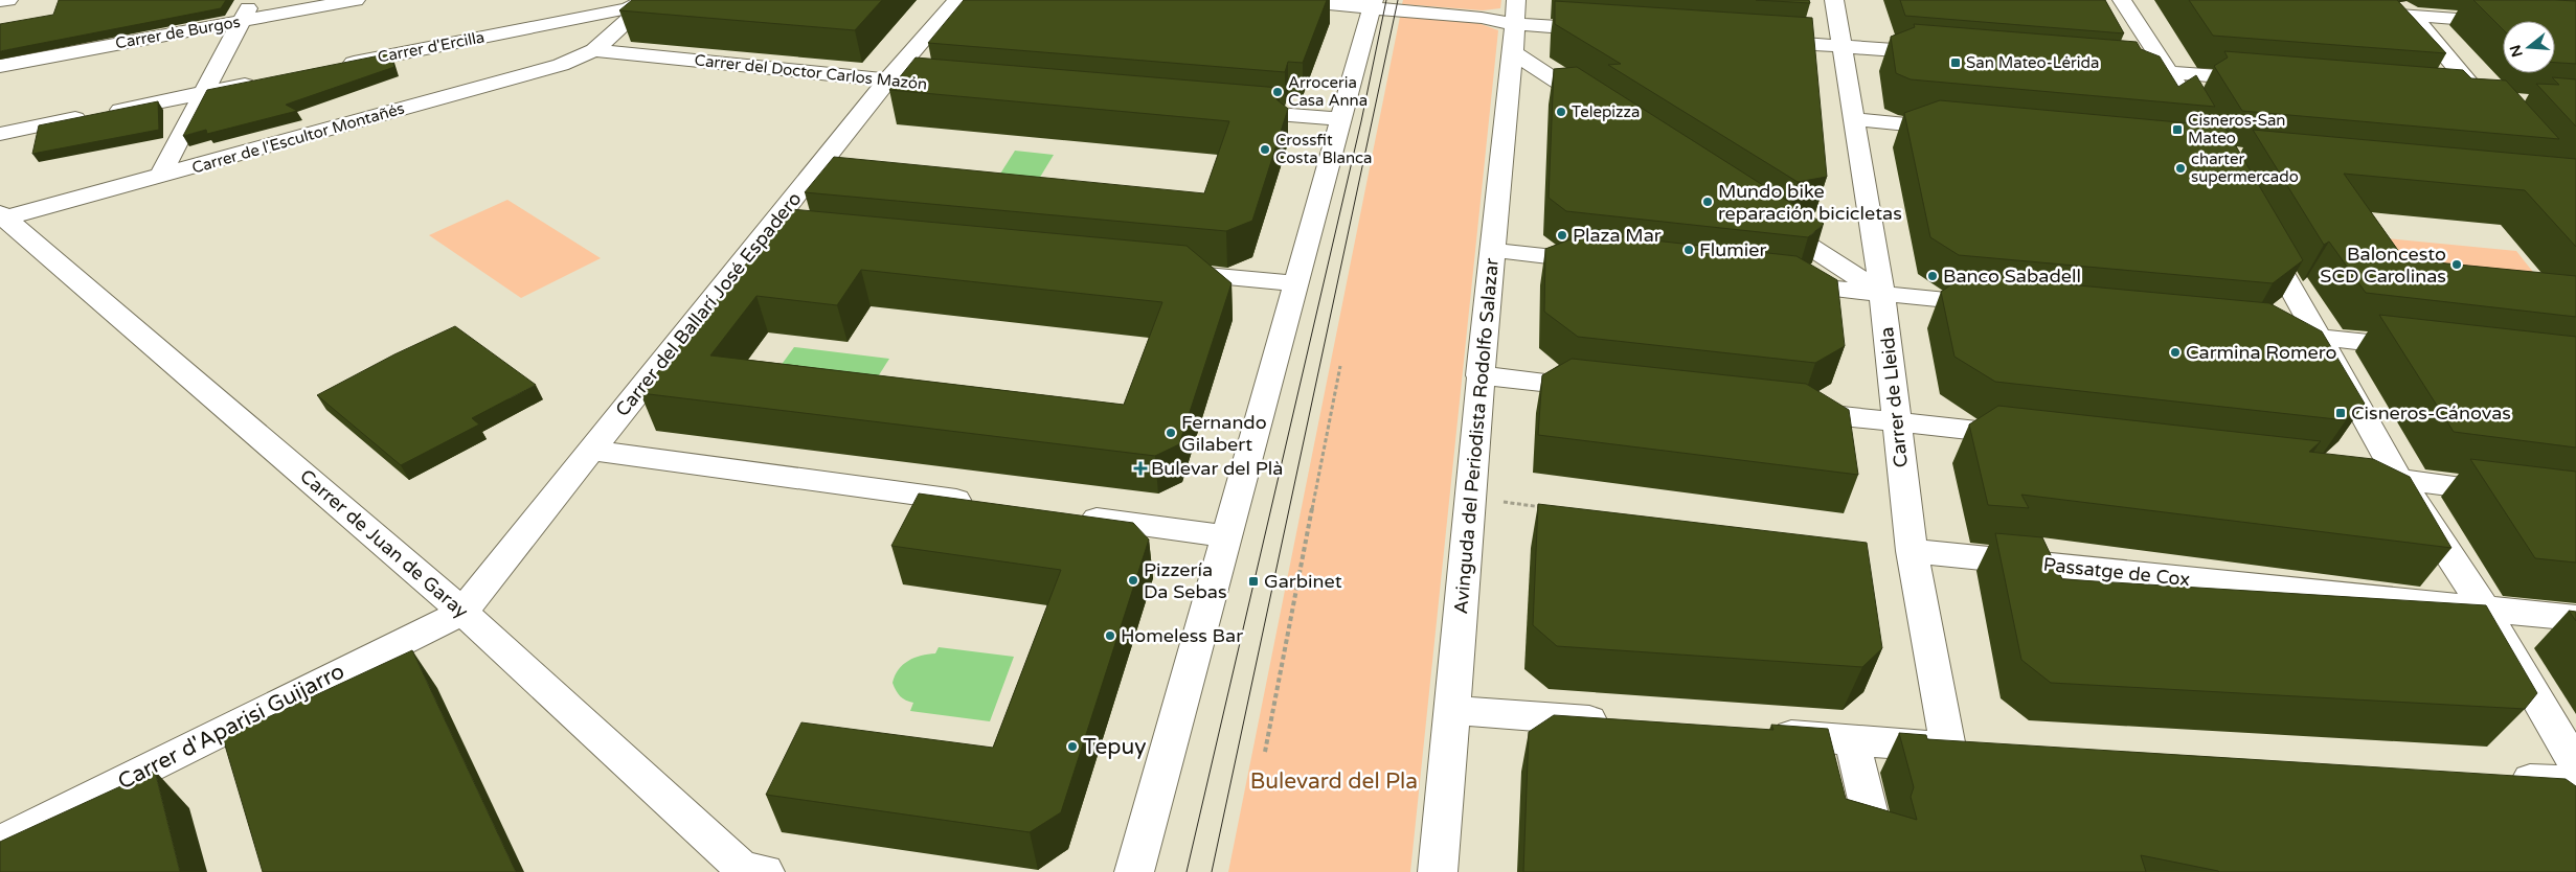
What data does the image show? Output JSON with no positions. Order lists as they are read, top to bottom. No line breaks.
{"streets":{"street":["Carrer de Burgos","Carrer d'Ercilla","Carrer del Doctor Carlos Mazón","Carrer de l'Escultor Montañés","Carrer del Ballarí José Espadero","Carrer de Lleida","Avinguda del Periodista Rodolfo Salazar","Carrer de Juan de Garay","Passatge de Cox","Carrer d'Aparisi Guijarro"]},"crossings":[["Carrer del Doctor Carlos Mazón","Carrer de l'Escultor Montañés"],["Carrer del Doctor Carlos Mazón","Carrer del Ballarí José Espadero"],["Carrer de l'Escultor Montañés","Carrer de Juan de Garay"],["Carrer del Ballarí José Espadero","Carrer de Juan de Garay"],["Carrer del Ballarí José Espadero","Carrer d'Aparisi Guijarro"],["Carrer de Lleida","Passatge de Cox"],["Carrer de Juan de Garay","Carrer d'Aparisi Guijarro"]],"parks":["Bulevard del Pla"],"places":{"transit":["San Mateo-Lérida","Cisneros-San Mateo","Cisneros-Cánovas","Garbinet"],"other":["Arroceria Casa Anna","Telepizza","Crossfit Costa Blanca","charter supermercado","Mundo bike reparación bicicletas","Plaza Mar","Flumier","Baloncesto SCD Carolinas","Banco Sabadell","Carmina Romero","Fernando Gilabert","Pizzería Da Sebas","Homeless Bar","Tepuy"],"health":["Bulevar del Plà"]},"north":"left"}
